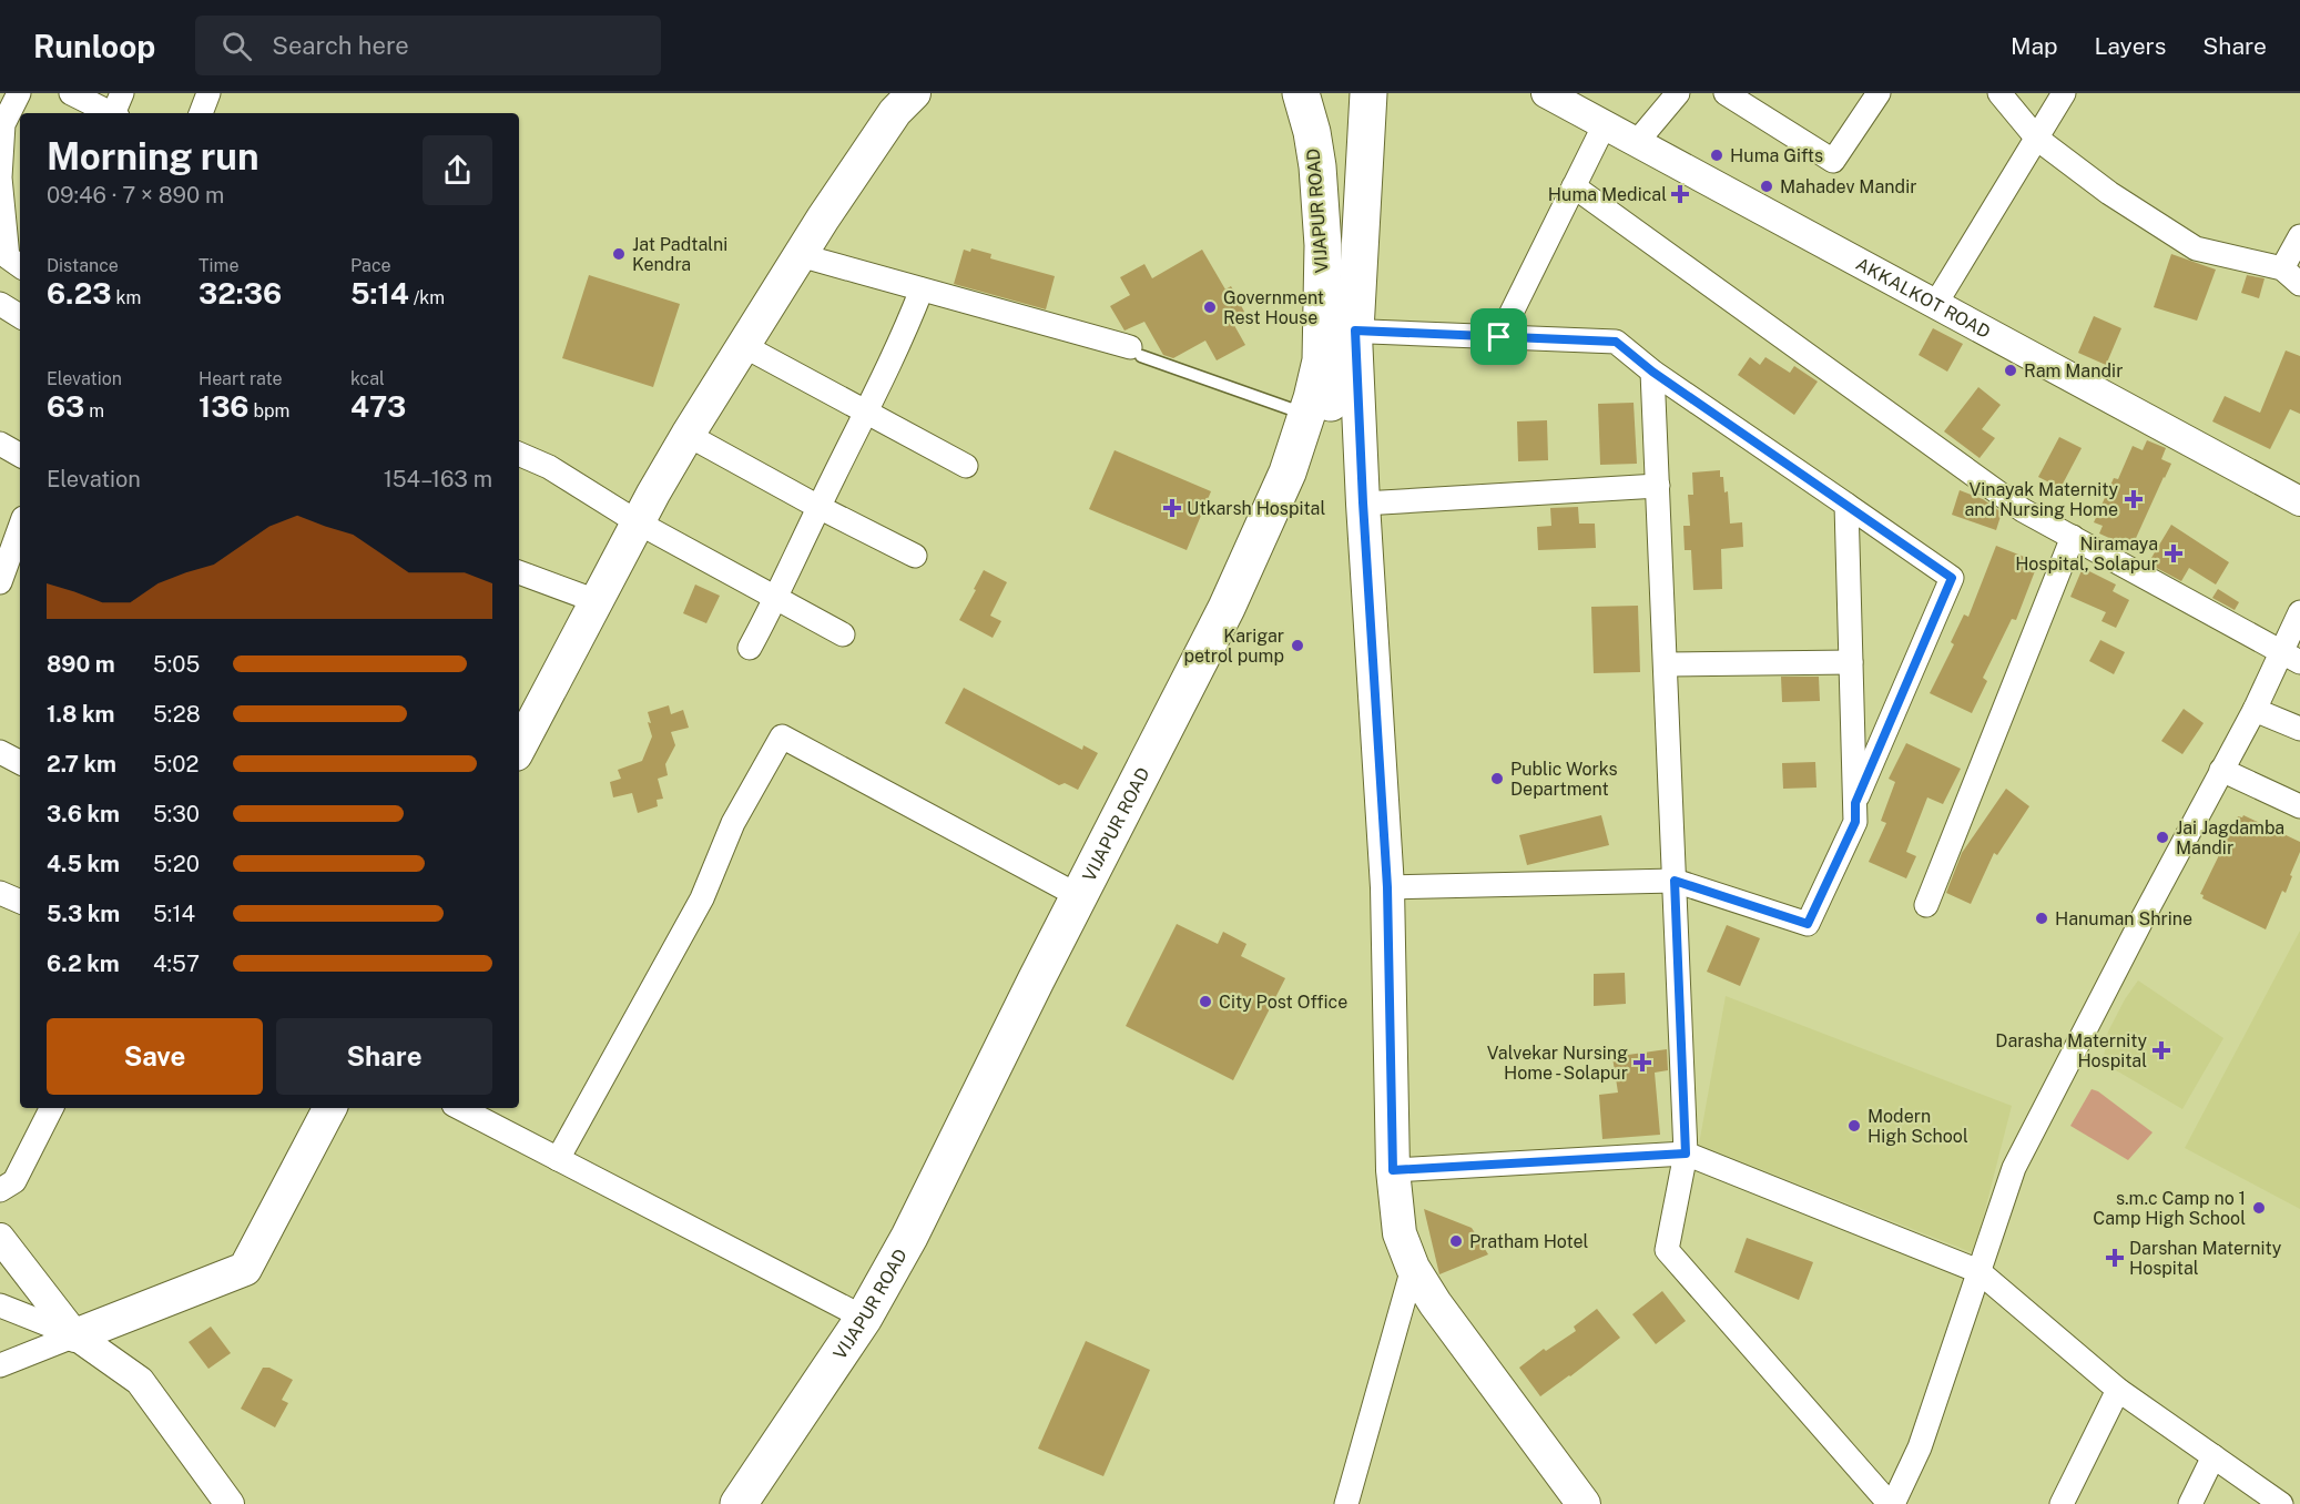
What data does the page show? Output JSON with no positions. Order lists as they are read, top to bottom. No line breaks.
{"streets":{"main road":["VIJAPUR ROAD"],"street":["AKKALKOT ROAD"]},"places":{"other":["Huma Gifts","Mahadev Mandir","Jat Padtalni Kendra","Government Rest House","Ram Mandir","Karigar petrol pump","Public Works Department","Jai Jagdamba Mandir","Hanuman Shrine","City Post Office","Modern High School","s.m.c Camp no 1 Camp High School","Pratham Hotel"],"health":["Huma Medical","Vinayak Maternity and Nursing Home","Utkarsh Hospital","Niramaya Hospital, Solapur","Darasha Maternity Hospital","Valvekar Nursing Home - Solapur","Darshan Maternity Hospital"]},"page":{"header":"Runloop","search":"Search here","nav":["Map","Layers","Share"],"heading":["Morning run","09:46 · 7 × 890 m"],"stats":[["Distance","6.23 km"],["Time","32:36"],["Pace","5:14 /km"],["Elevation","63 m"],["Heart rate","136 bpm"],["kcal","473"]],"chart":["Elevation","154–163 m"],"list":[{"name":"890 m","note":"5:05"},{"name":"1.8 km","note":"5:28"},{"name":"2.7 km","note":"5:02"},{"name":"3.6 km","note":"5:30"},{"name":"4.5 km","note":"5:20"},{"name":"5.3 km","note":"5:14"},{"name":"6.2 km","note":"4:57"}],"buttons":["Save","Share"]}}
